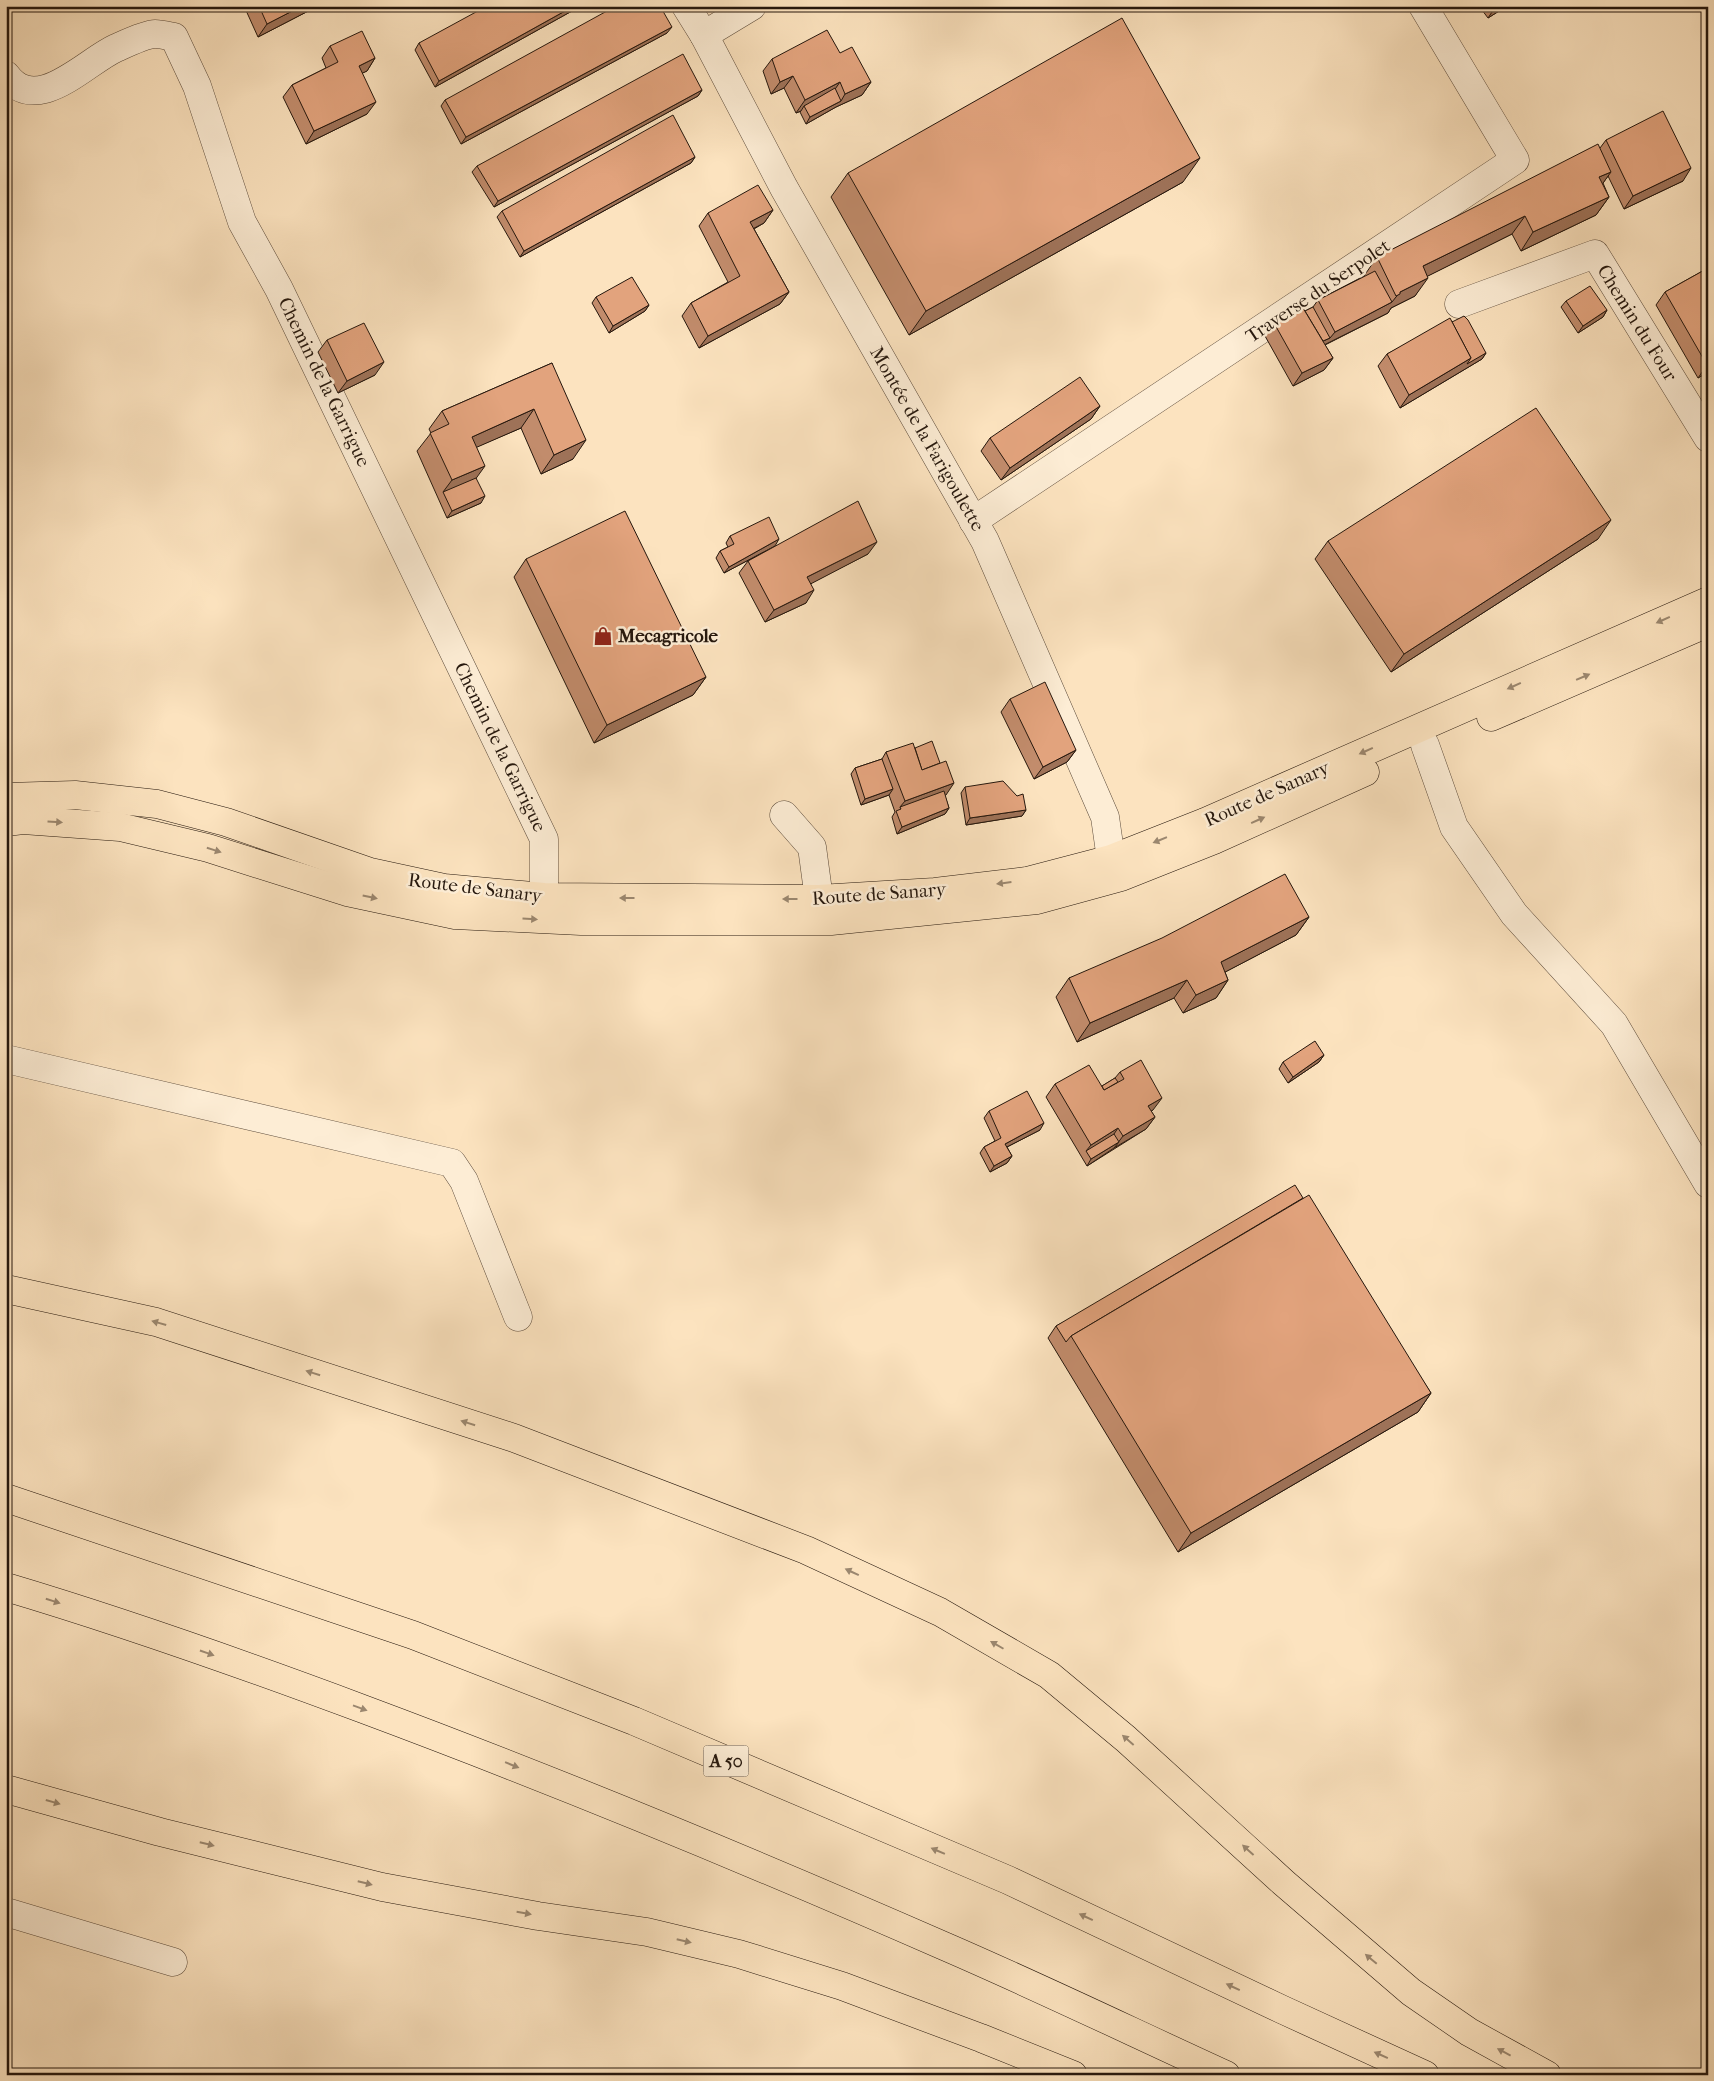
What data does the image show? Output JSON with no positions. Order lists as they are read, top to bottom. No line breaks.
{"streets":{"main road":["Route de Sanary","A 50"],"lane":["Traverse du Serpolet","Chemin du Four","Chemin de la Garrigue","Montée de la Farigoulette"]},"crossings":[["Traverse du Serpolet","Montée de la Farigoulette"],["Chemin de la Garrigue","Route de Sanary"],["Montée de la Farigoulette","Route de Sanary"]],"places":{"shop":["Mecagricole"]}}
